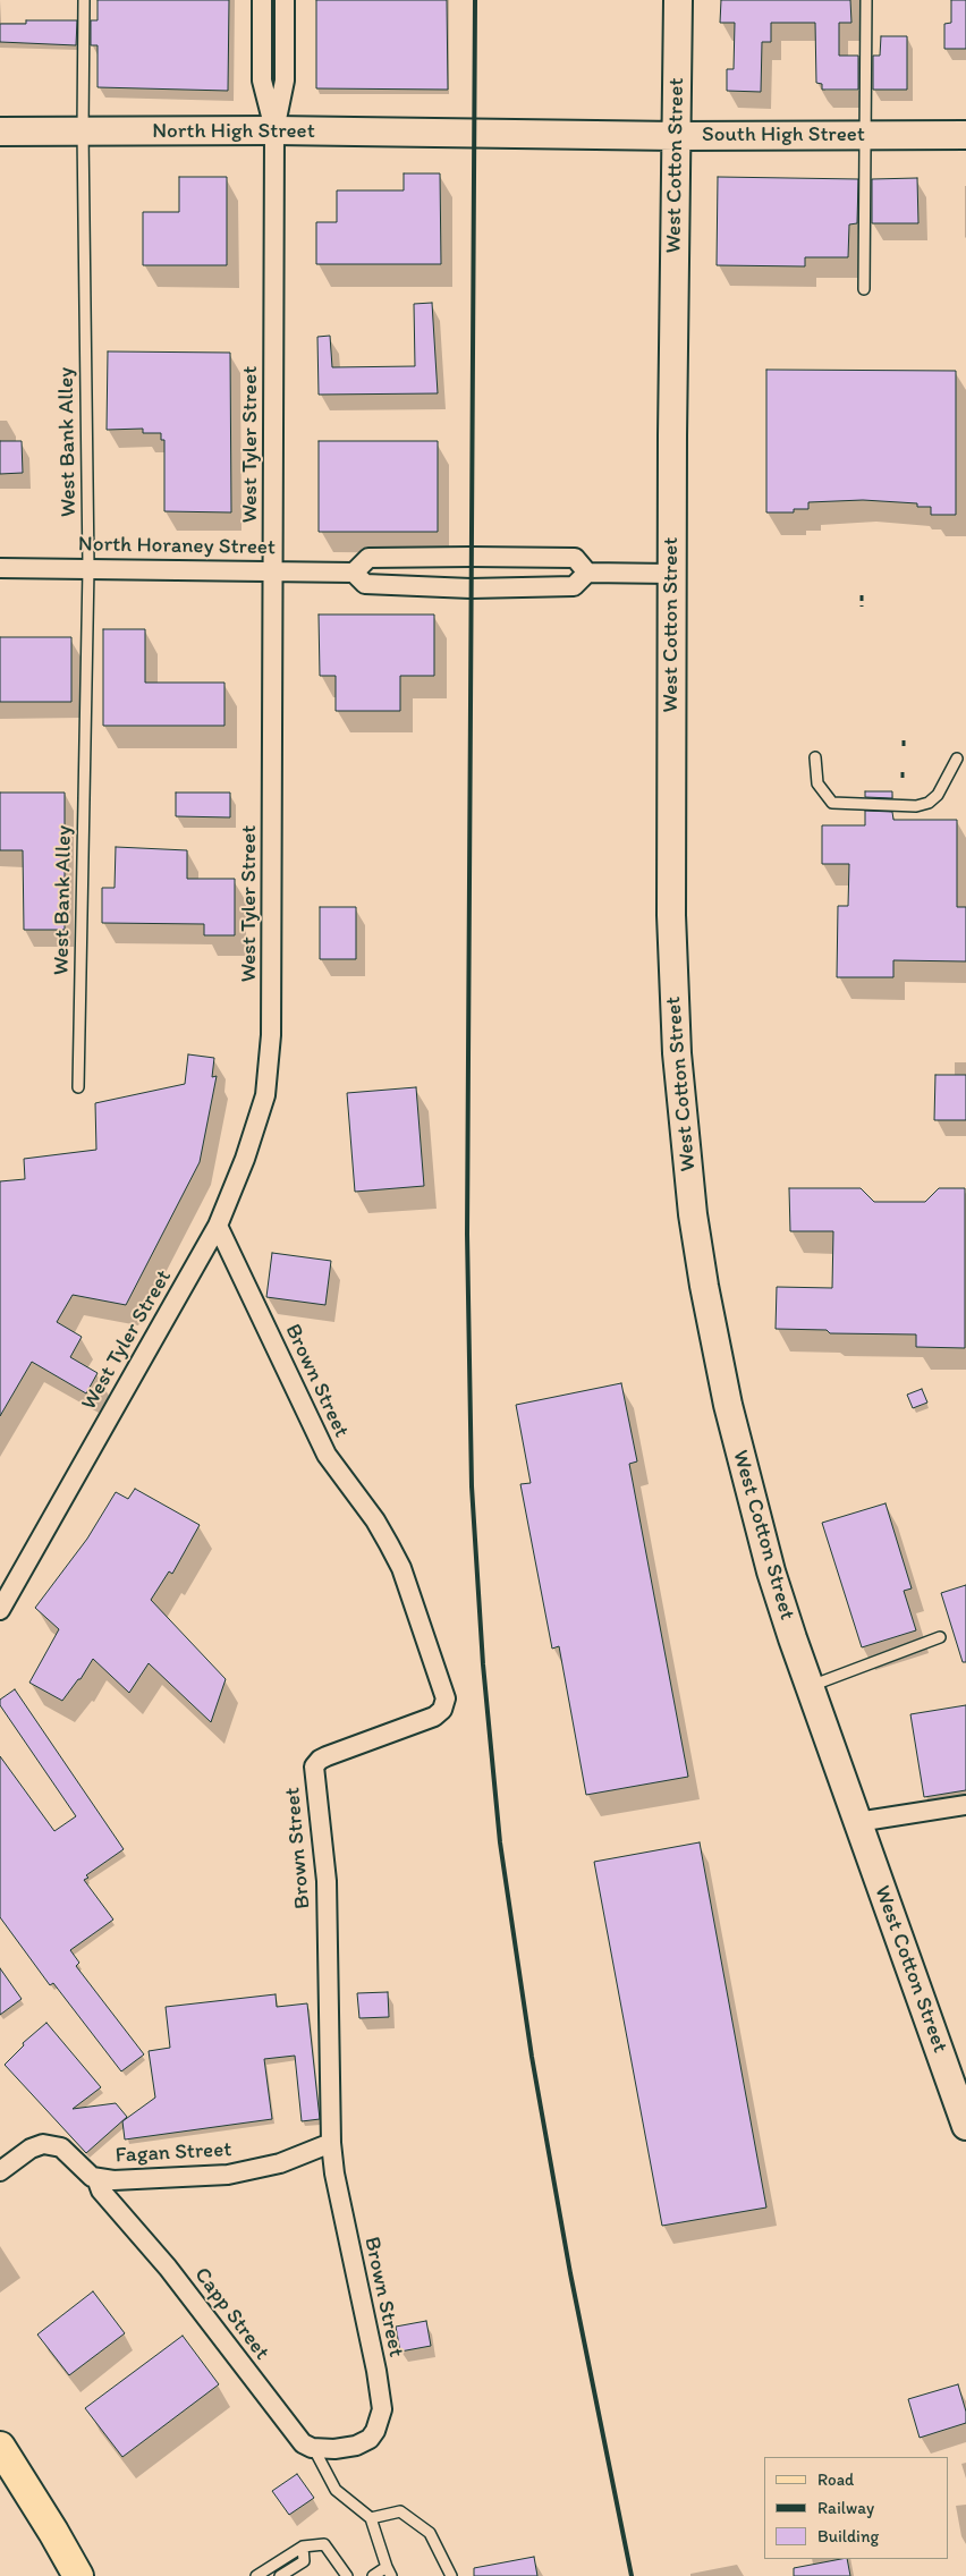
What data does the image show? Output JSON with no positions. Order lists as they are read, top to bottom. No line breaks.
{"streets":{"main road":["North High Street","South High Street","West Cotton Street"],"street":["West Tyler Street","North Horaney Street","Brown Street","Fagan Street","Capp Street"],"lane":["West Bank Alley"]},"crossings":[["North High Street","South High Street"],["North High Street","West Bank Alley"],["North High Street","West Tyler Street"],["South High Street","West Cotton Street"],["West Bank Alley","North Horaney Street"],["West Tyler Street","North Horaney Street"],["West Tyler Street","Brown Street"],["Brown Street","Fagan Street"],["Brown Street","Capp Street"],["Fagan Street","Capp Street"]],"legend":["Road","Railway","Building"]}
